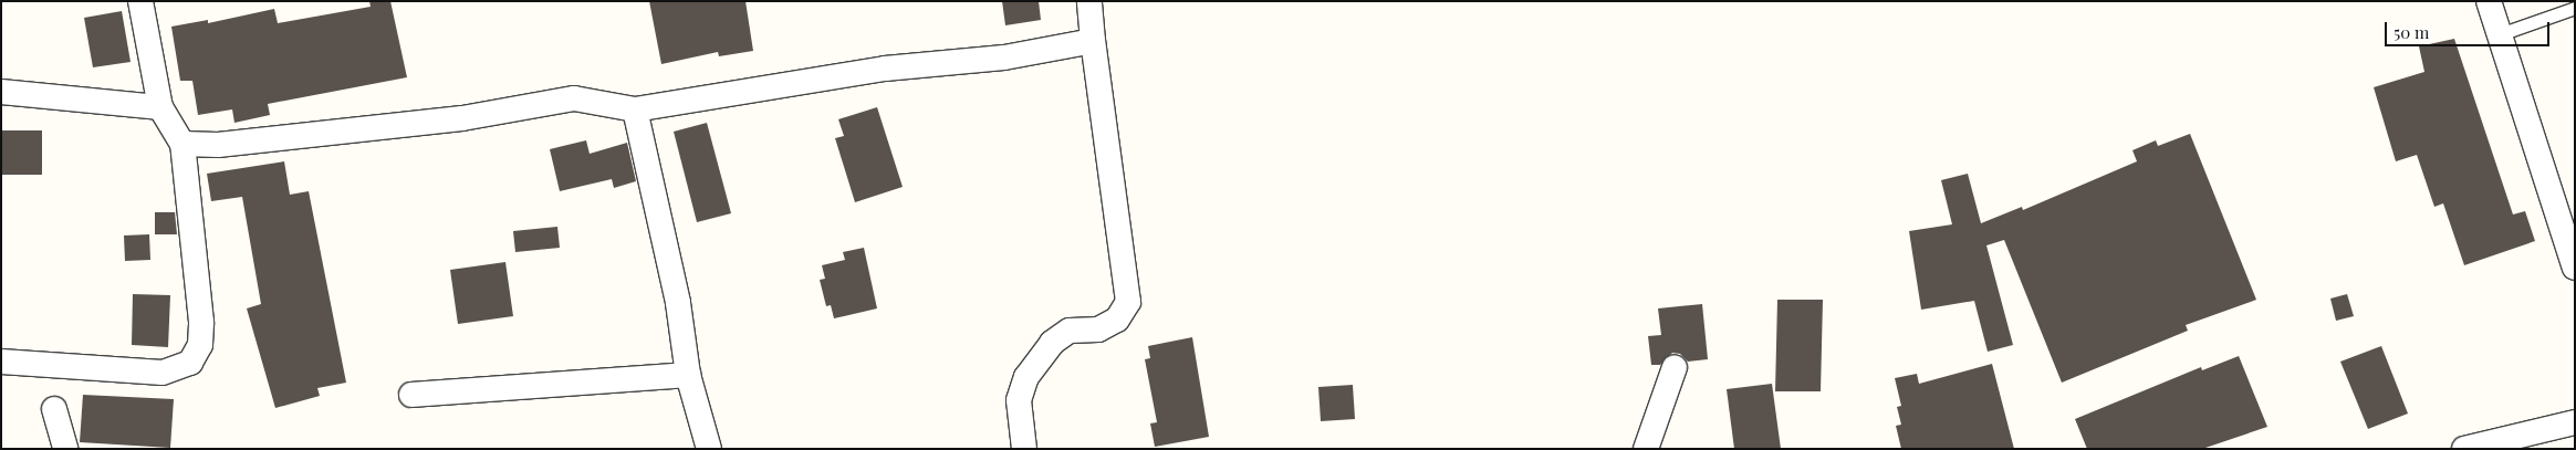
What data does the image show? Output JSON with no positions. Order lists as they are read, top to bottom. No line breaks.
{"scale_bar":"50 m"}
